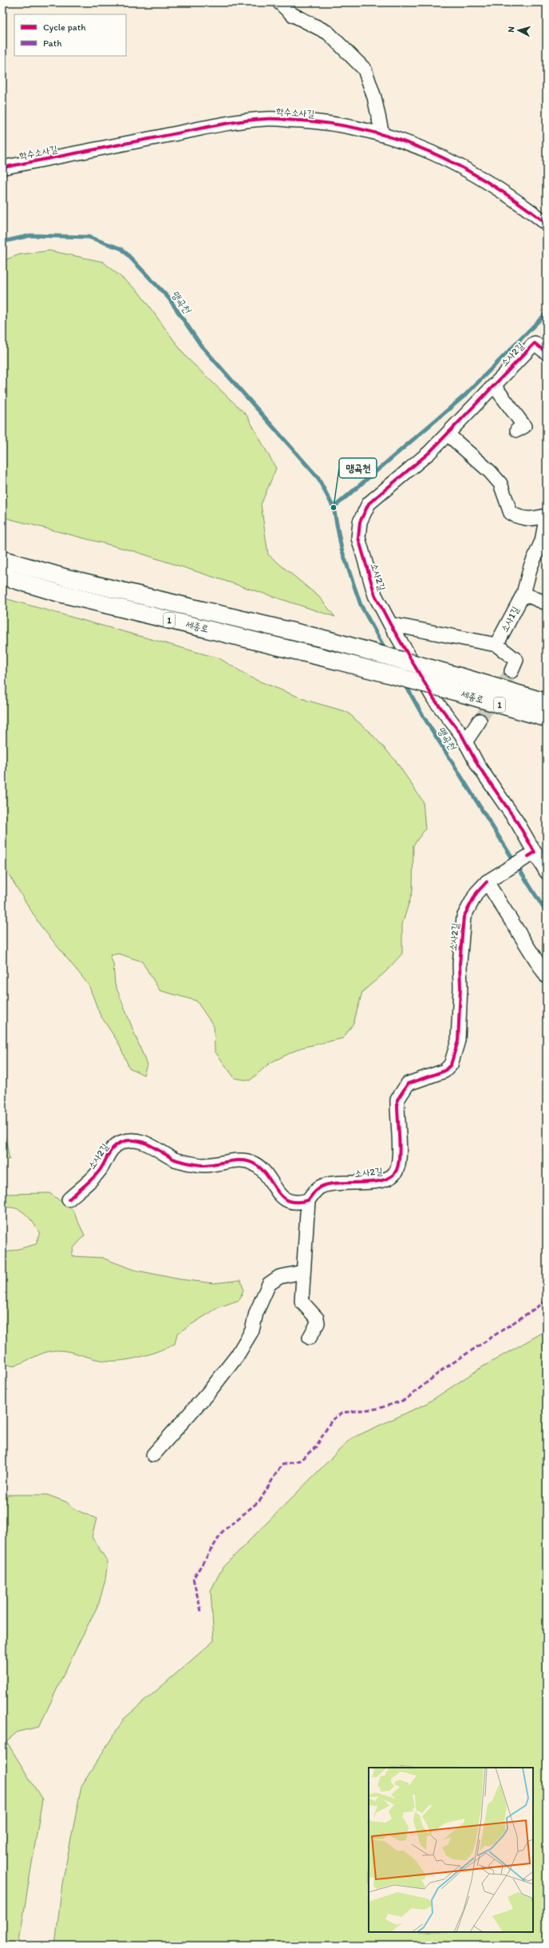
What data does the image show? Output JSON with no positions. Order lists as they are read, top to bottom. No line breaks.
{"streets":{"main road":["1","세종로"],"street":["학수소사길","소사2길","소사1길"]},"water":["맹곡천"],"places":["맹곡천"],"legend":["Cycle path","Path"],"north":"left"}
